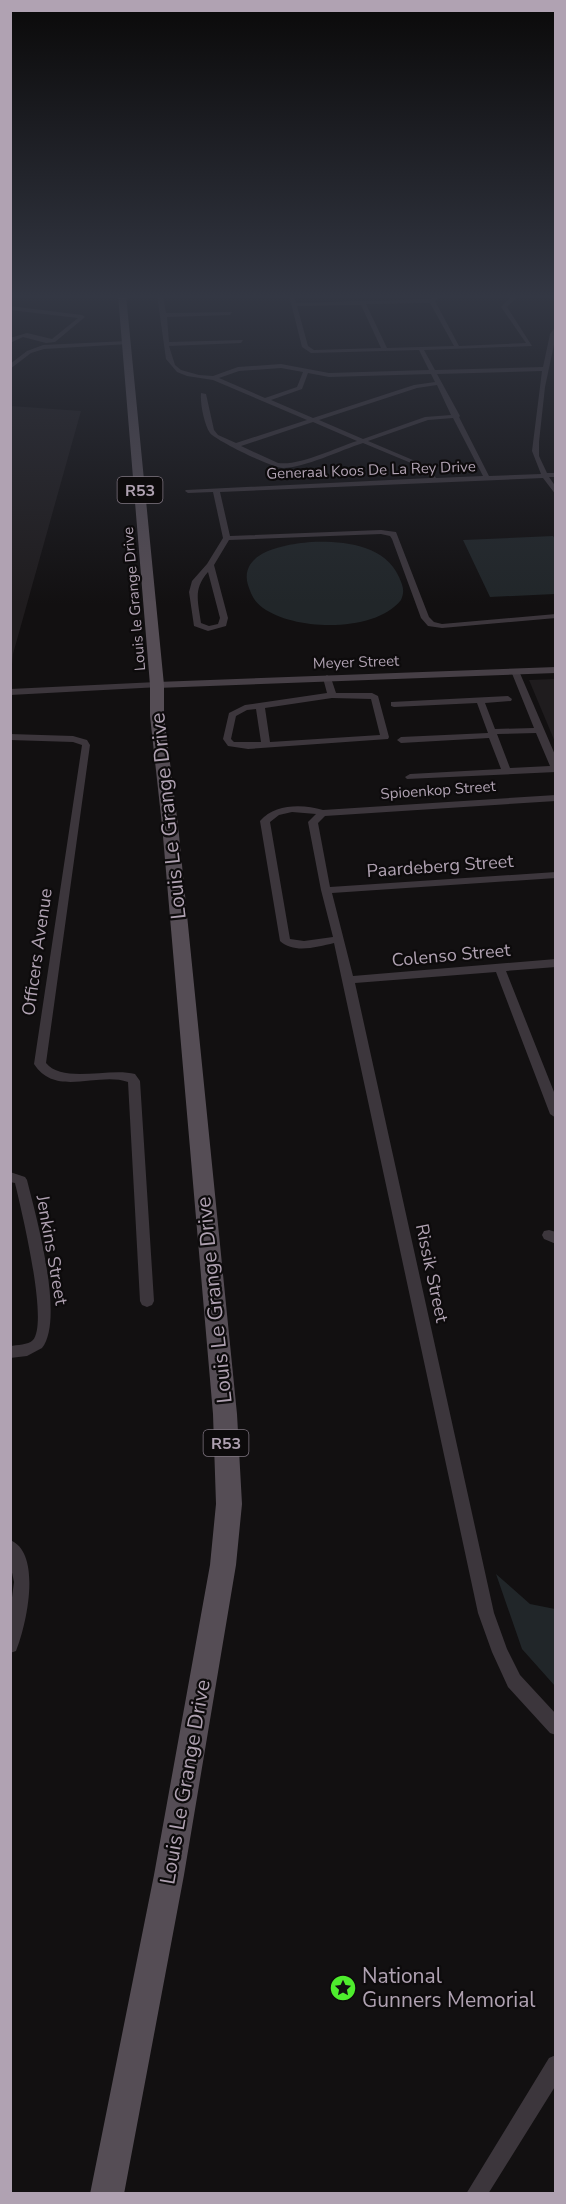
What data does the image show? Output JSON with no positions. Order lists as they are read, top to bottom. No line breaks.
{"streets":{"main road":["R53","Louis le Grange Drive","Louis Le Grange Drive"],"street":["Generaal Koos De La Rey Drive","Meyer Street","Spioenkop Street","Paardeberg Street","Officers Avenue","Colenso Street","Jenkins Street","Rissik Street"]},"crossings":[["Louis le Grange Drive","Meyer Street"],["Louis le Grange Drive","Louis Le Grange Drive"],["Meyer Street","Louis Le Grange Drive"],["Spioenkop Street","Rissik Street"],["Paardeberg Street","Rissik Street"],["Colenso Street","Rissik Street"]],"places":{"place":["National Gunners Memorial"]}}
